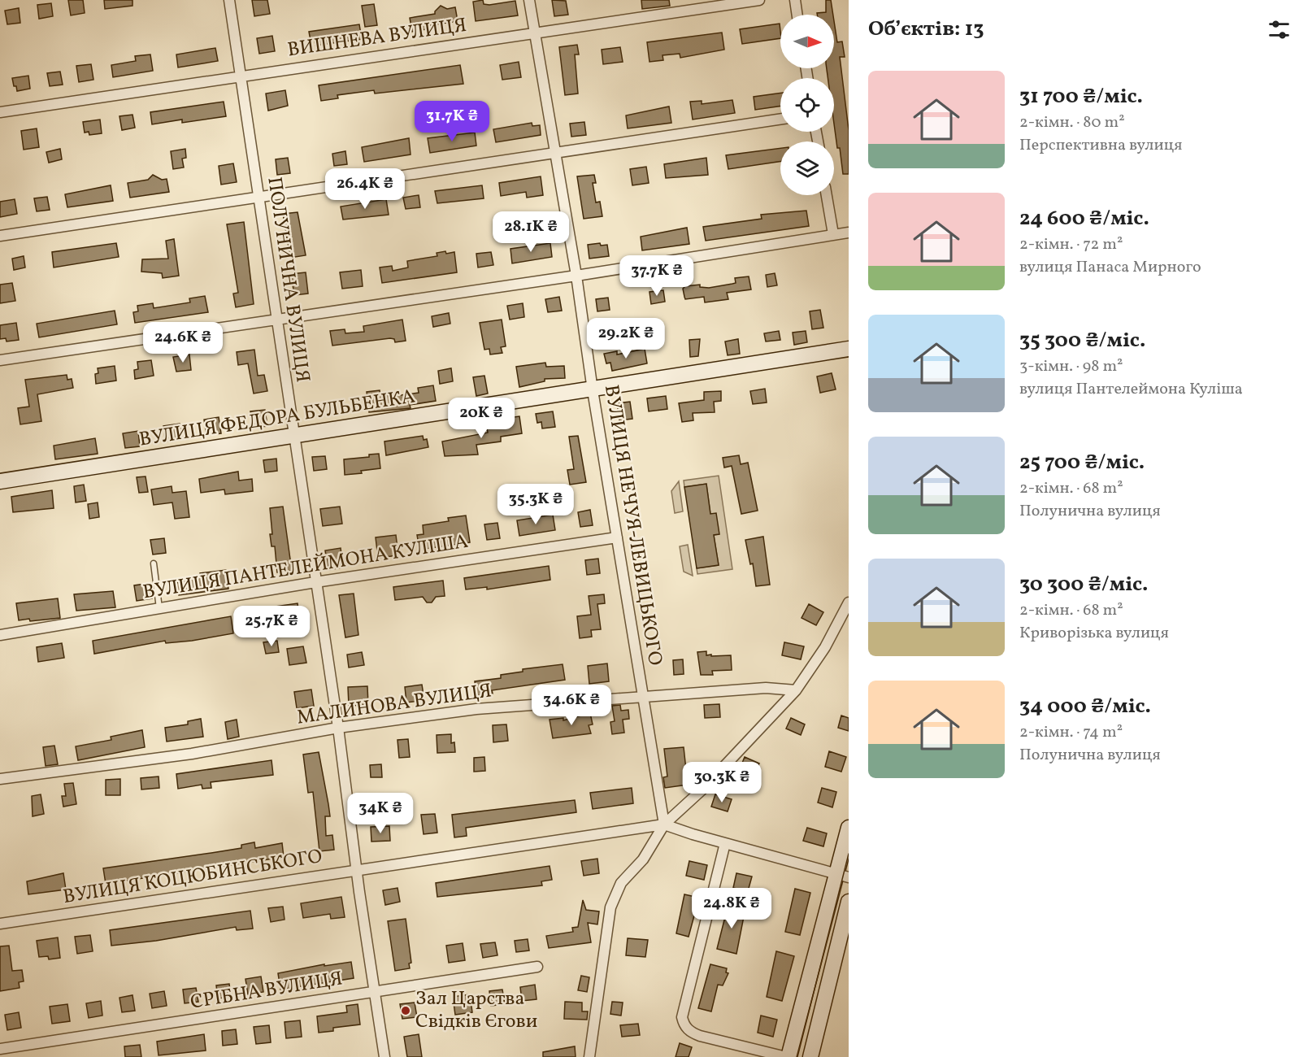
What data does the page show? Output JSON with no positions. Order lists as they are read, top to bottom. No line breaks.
{"streets":{"street":["ВИШНЕВА ВУЛИЦЯ","ПОЛУНИЧНА ВУЛИЦЯ","ВУЛИЦЯ ФЕДОРА БУЛЬБЕНКА","ВУЛИЦЯ НЕЧУЯ-ЛЕВИЦЬКОГО","ВУЛИЦЯ ПАНТЕЛЕЙМОНА КУЛІША","МАЛИНОВА ВУЛИЦЯ","ВУЛИЦЯ КОЦЮБИНСЬКОГО","СРІБНА ВУЛИЦЯ"]},"crossings":[["ВИШНЕВА ВУЛИЦЯ","ПОЛУНИЧНА ВУЛИЦЯ"],["ВИШНЕВА ВУЛИЦЯ","ВУЛИЦЯ НЕЧУЯ-ЛЕВИЦЬКОГО"],["ПОЛУНИЧНА ВУЛИЦЯ","ВУЛИЦЯ ФЕДОРА БУЛЬБЕНКА"],["ПОЛУНИЧНА ВУЛИЦЯ","ВУЛИЦЯ ПАНТЕЛЕЙМОНА КУЛІША"],["ПОЛУНИЧНА ВУЛИЦЯ","МАЛИНОВА ВУЛИЦЯ"],["ПОЛУНИЧНА ВУЛИЦЯ","ВУЛИЦЯ КОЦЮБИНСЬКОГО"],["ПОЛУНИЧНА ВУЛИЦЯ","СРІБНА ВУЛИЦЯ"],["ВУЛИЦЯ ФЕДОРА БУЛЬБЕНКА","ВУЛИЦЯ НЕЧУЯ-ЛЕВИЦЬКОГО"],["ВУЛИЦЯ НЕЧУЯ-ЛЕВИЦЬКОГО","ВУЛИЦЯ ПАНТЕЛЕЙМОНА КУЛІША"],["ВУЛИЦЯ НЕЧУЯ-ЛЕВИЦЬКОГО","МАЛИНОВА ВУЛИЦЯ"],["ВУЛИЦЯ НЕЧУЯ-ЛЕВИЦЬКОГО","ВУЛИЦЯ КОЦЮБИНСЬКОГО"]],"places":["Зал Царства Свідків Єгови"],"north":"right","page":{"heading":"Об’єктів: 13","list":[{"name":"31 700 ₴/міс.","note":"2-кімн. · 80 m² · Перспективна вулиця"},{"name":"24 600 ₴/міс.","note":"2-кімн. · 72 m² · вулиця Панаса Мирного"},{"name":"35 300 ₴/міс.","note":"3-кімн. · 98 m² · вулиця Пантелеймона Куліша"},{"name":"25 700 ₴/міс.","note":"2-кімн. · 68 m² · Полунична вулиця"},{"name":"30 300 ₴/міс.","note":"2-кімн. · 68 m² · Криворізька вулиця"},{"name":"34 000 ₴/міс.","note":"2-кімн. · 74 m² · Полунична вулиця"}],"price":["31.7K ₴","26.4K ₴","28.1K ₴","37.7K ₴","29.2K ₴","24.6K ₴","20K ₴","35.3K ₴","25.7K ₴","34.6K ₴","30.3K ₴","34K ₴","24.8K ₴"]}}
